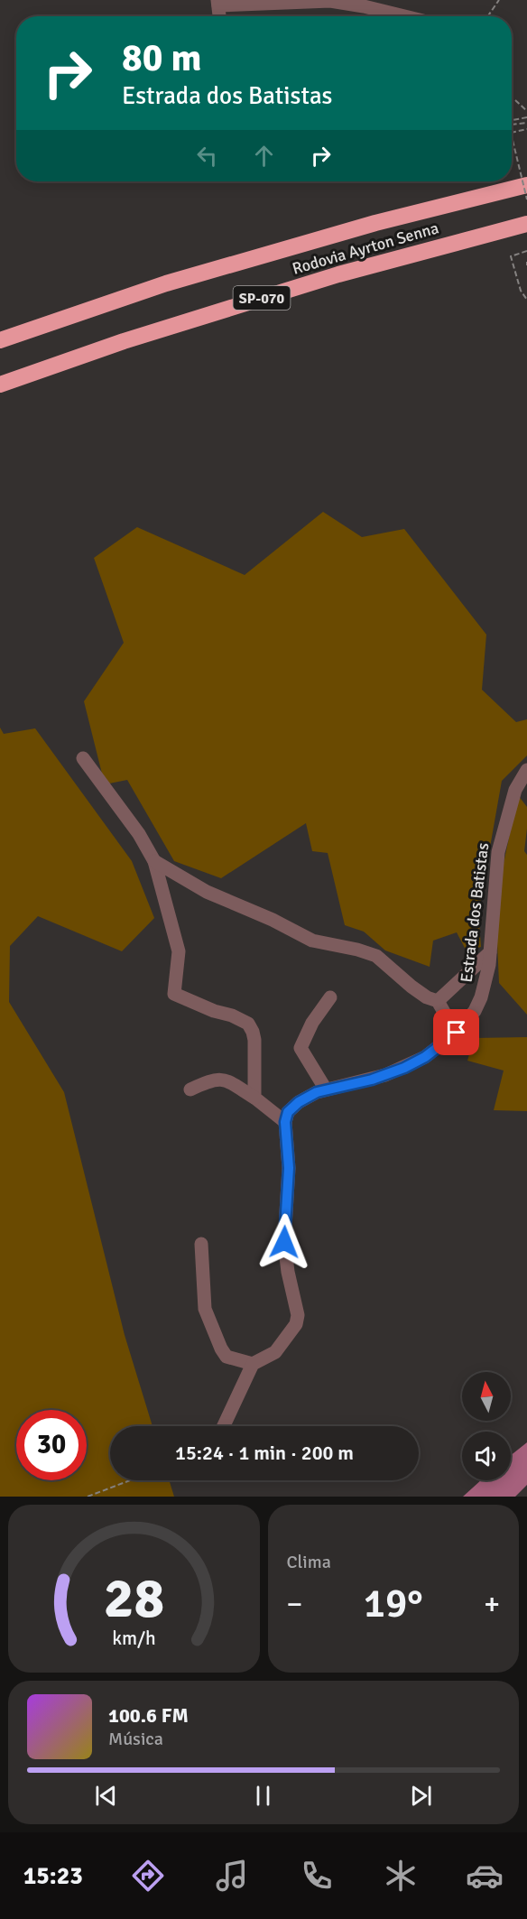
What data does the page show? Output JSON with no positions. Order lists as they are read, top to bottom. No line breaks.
{"streets":{"highway":["Rodovia Ayrton Senna","SP-070"],"street":["Estrada dos Batistas"]},"north":"top","page":{"turn":["80 m","Estrada dos Batistas"],"limit":"30","trip":"15:24 · 1 min · 200 m","tile":"Clima","heat":["−","19°","+"],"song":["100.6 FM","Música"],"tabs":"15:23","gauge":["28","km/h"]}}
